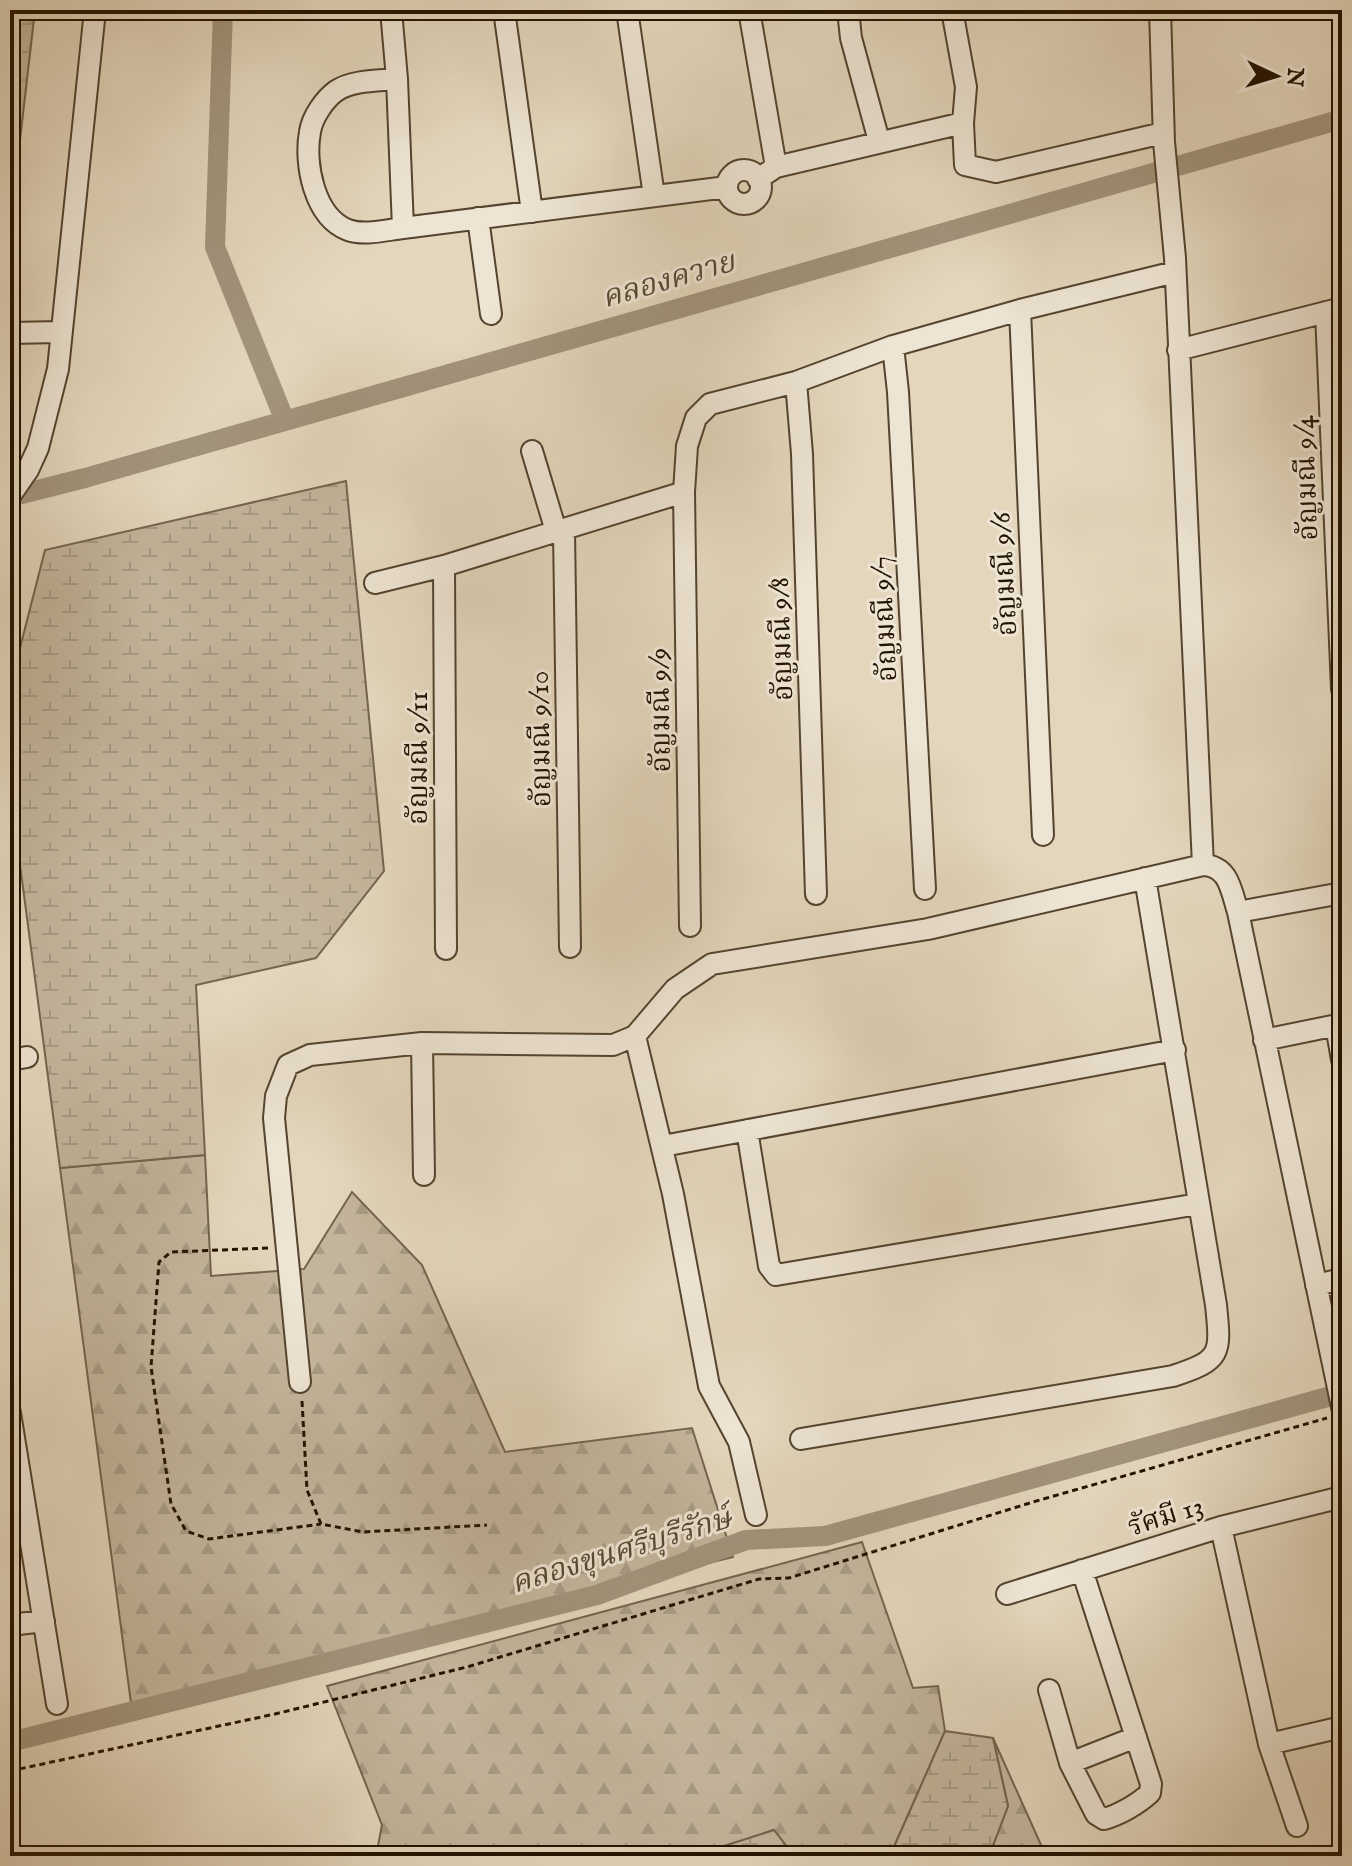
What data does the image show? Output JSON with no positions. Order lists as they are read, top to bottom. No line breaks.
{"streets":{"street":["อัญมณี 9/4","อัญมณี 9/6","อัญมณี 9/7","อัญมณี 9/8","อัญมณี 9/9","อัญมณี 9/10","อัญมณี 9/11","รัศมี 13"]},"crossings":[["อัญมณี 9/6","อัญมณี 9/9"],["อัญมณี 9/7","อัญมณี 9/9"],["อัญมณี 9/8","อัญมณี 9/9"]],"water":["คลองควาย","คลองขุนศรีบุรีรักษ์"],"north":"right"}
